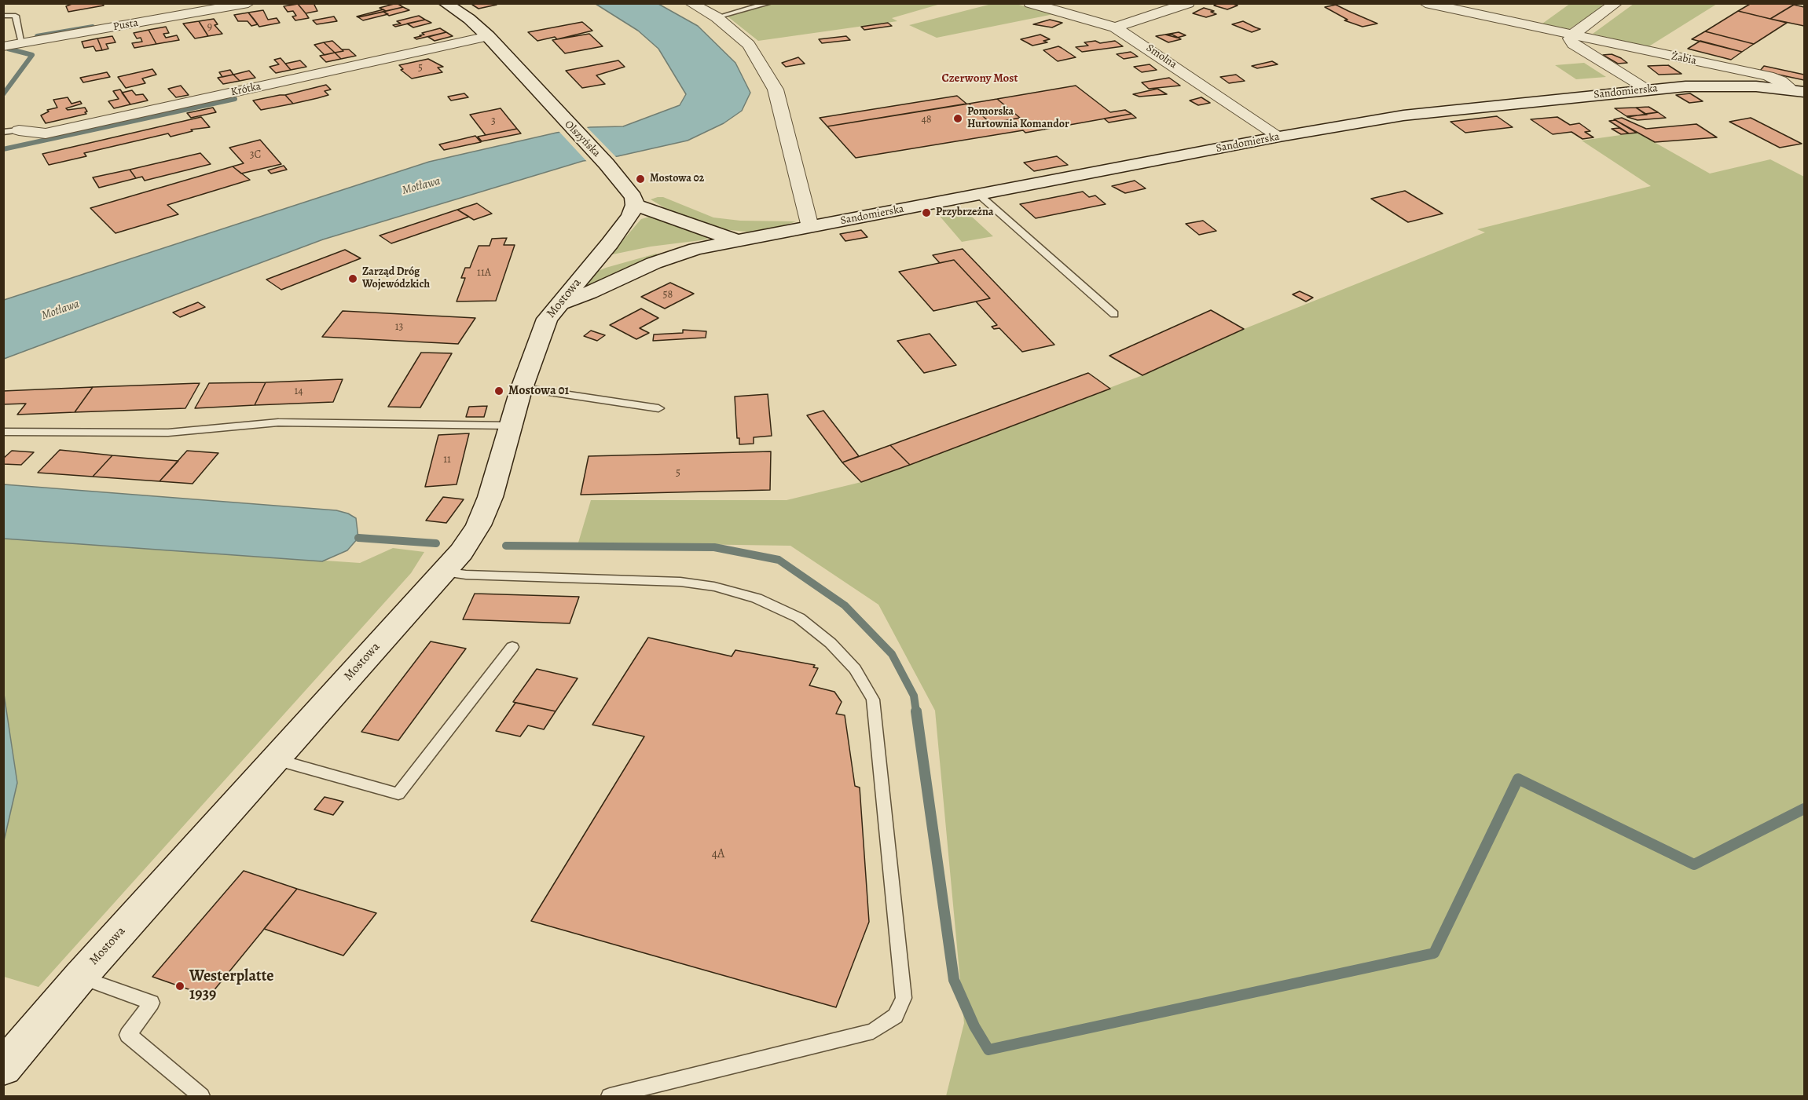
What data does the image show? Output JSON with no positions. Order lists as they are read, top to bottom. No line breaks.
{"streets":{"street":["Pusta","Smolna","Żabia","Krótka","Sandomierska","Olszyńska","Mostowa"]},"crossings":[["Smolna","Sandomierska"],["Żabia","Sandomierska"],["Krótka","Olszyńska"],["Sandomierska","Mostowa"],["Olszyńska","Mostowa"]],"districts":["Czerwony Most"],"water":["Motława"],"places":["Pomorska Hurtownia Komandor","Mostowa 02","Przybrzeżna","Zarząd Dróg Wojewódzkich","Mostowa 01","Westerplatte 1939"],"house_numbers":["9","5","48","3","3C","11A","58","13","14","11","5","4A"]}
